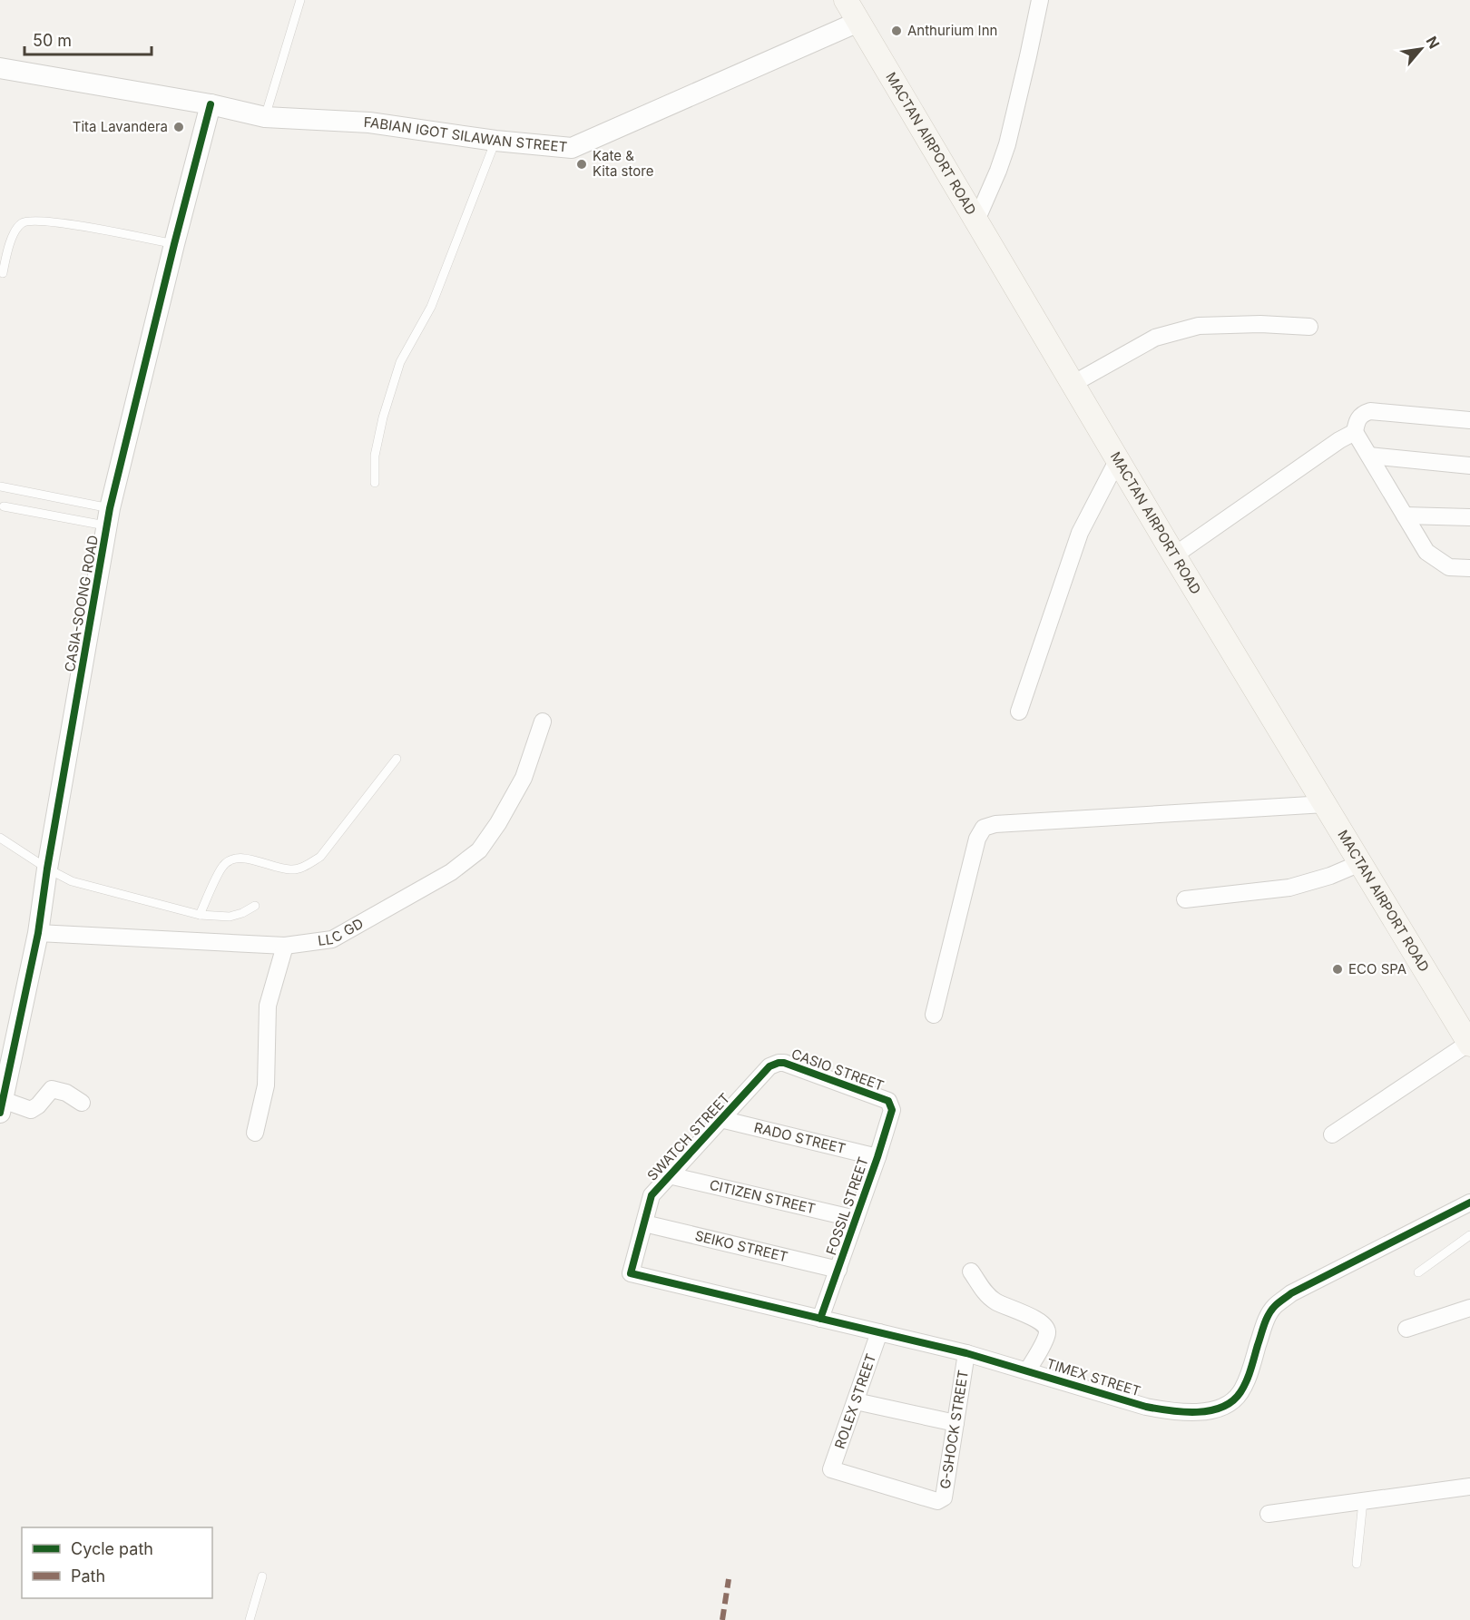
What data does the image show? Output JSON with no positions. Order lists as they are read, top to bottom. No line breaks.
{"streets":{"main road":["MACTAN AIRPORT ROAD"],"street":["FABIAN IGOT SILAWAN STREET","CASIA-SOONG ROAD","LLC GD","CASIO STREET","SWATCH STREET","RADO STREET","CITIZEN STREET","FOSSIL STREET","SEIKO STREET","TIMEX STREET","ROLEX STREET","G-SHOCK STREET"]},"crossings":[["FABIAN IGOT SILAWAN STREET","MACTAN AIRPORT ROAD"],["FABIAN IGOT SILAWAN STREET","CASIA-SOONG ROAD"],["CASIA-SOONG ROAD","LLC GD"],["CASIO STREET","SWATCH STREET"],["CASIO STREET","FOSSIL STREET"],["SWATCH STREET","RADO STREET"],["SWATCH STREET","CITIZEN STREET"],["SWATCH STREET","SEIKO STREET"],["SWATCH STREET","TIMEX STREET"],["RADO STREET","FOSSIL STREET"],["CITIZEN STREET","FOSSIL STREET"],["FOSSIL STREET","SEIKO STREET"],["FOSSIL STREET","TIMEX STREET"],["TIMEX STREET","ROLEX STREET"],["TIMEX STREET","G-SHOCK STREET"],["ROLEX STREET","G-SHOCK STREET"]],"places":["Anthurium Inn","Tita Lavandera","Kate & Kita store","ECO SPA"],"legend":["Cycle path","Path"],"scale_bar":"50 m","north":"top right"}
